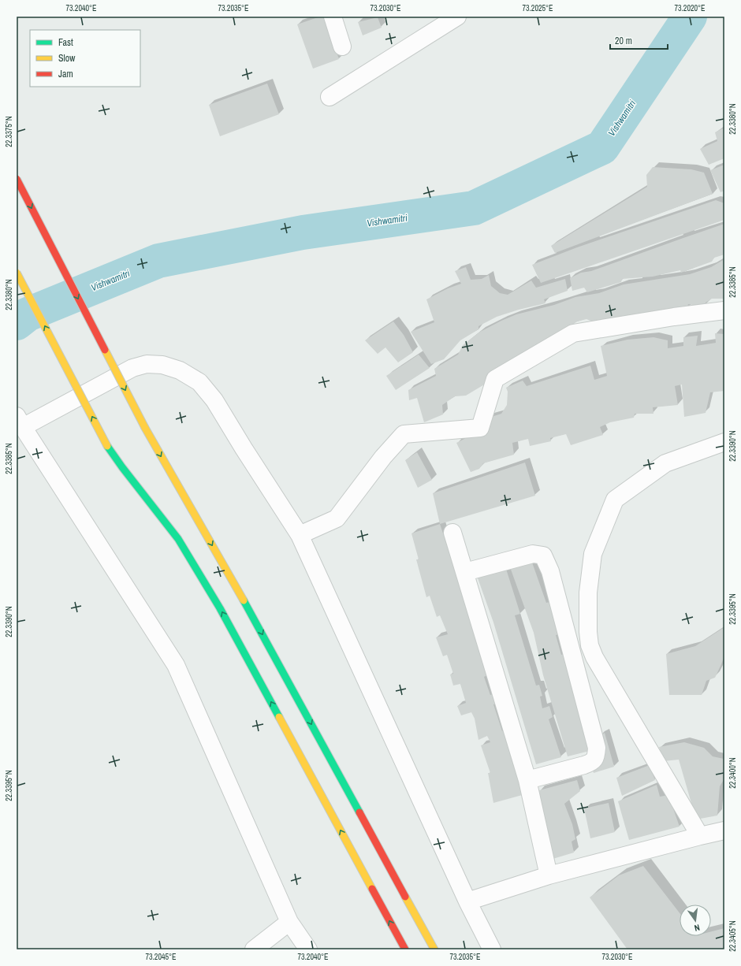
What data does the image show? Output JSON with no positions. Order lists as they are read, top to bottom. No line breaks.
{"water":["Vishwamitri"],"legend":["Fast","Slow","Jam"],"scale_bar":"20 m","north":"bottom","coordinates":["73.2040°E","73.2035°E","73.2030°E","73.2025°E","73.2020°E","22.3380°N","22.3375°N","22.3385°N","22.3390°N","22.3395°N","22.3400°N","22.3405°N","73.2045°E"]}
